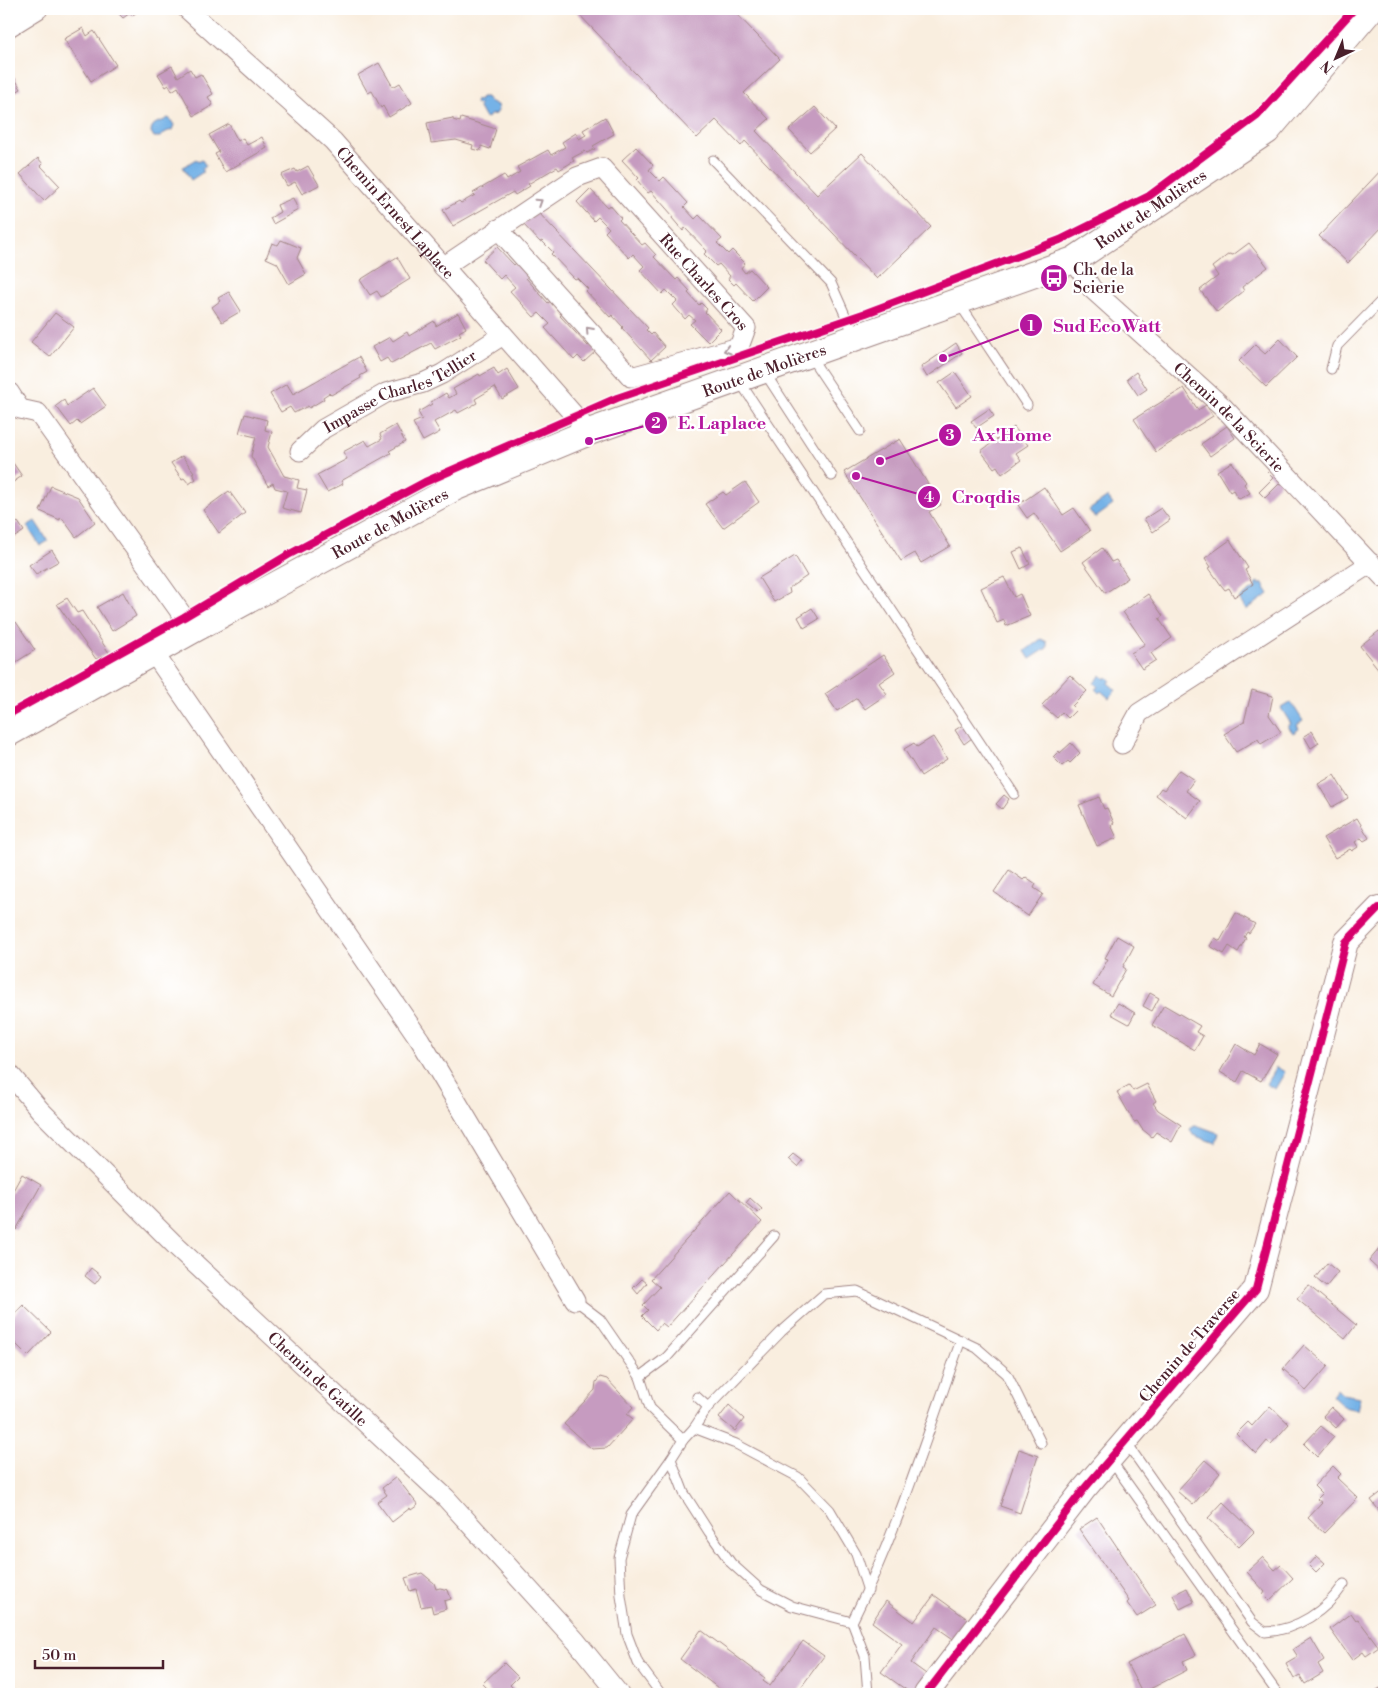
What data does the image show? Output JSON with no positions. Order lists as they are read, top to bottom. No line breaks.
{"streets":{"main road":["Route de Molières"],"street":["Chemin Ernest Laplace","Rue Charles Cros","Impasse Charles Tellier","Chemin de la Scierie","Chemin de Traverse","Chemin de Gatille"]},"crossings":[["Route de Molières","Chemin Ernest Laplace"],["Route de Molières","Chemin de la Scierie"],["Chemin Ernest Laplace","Rue Charles Cros"],["Chemin Ernest Laplace","Impasse Charles Tellier"]],"places":{"bus stop":["Ch. de la Scierie"],"other":["Sud EcoWatt","E. Laplace","Ax'Home","Croqdis"]},"scale_bar":"50 m","north":"bottom left"}
